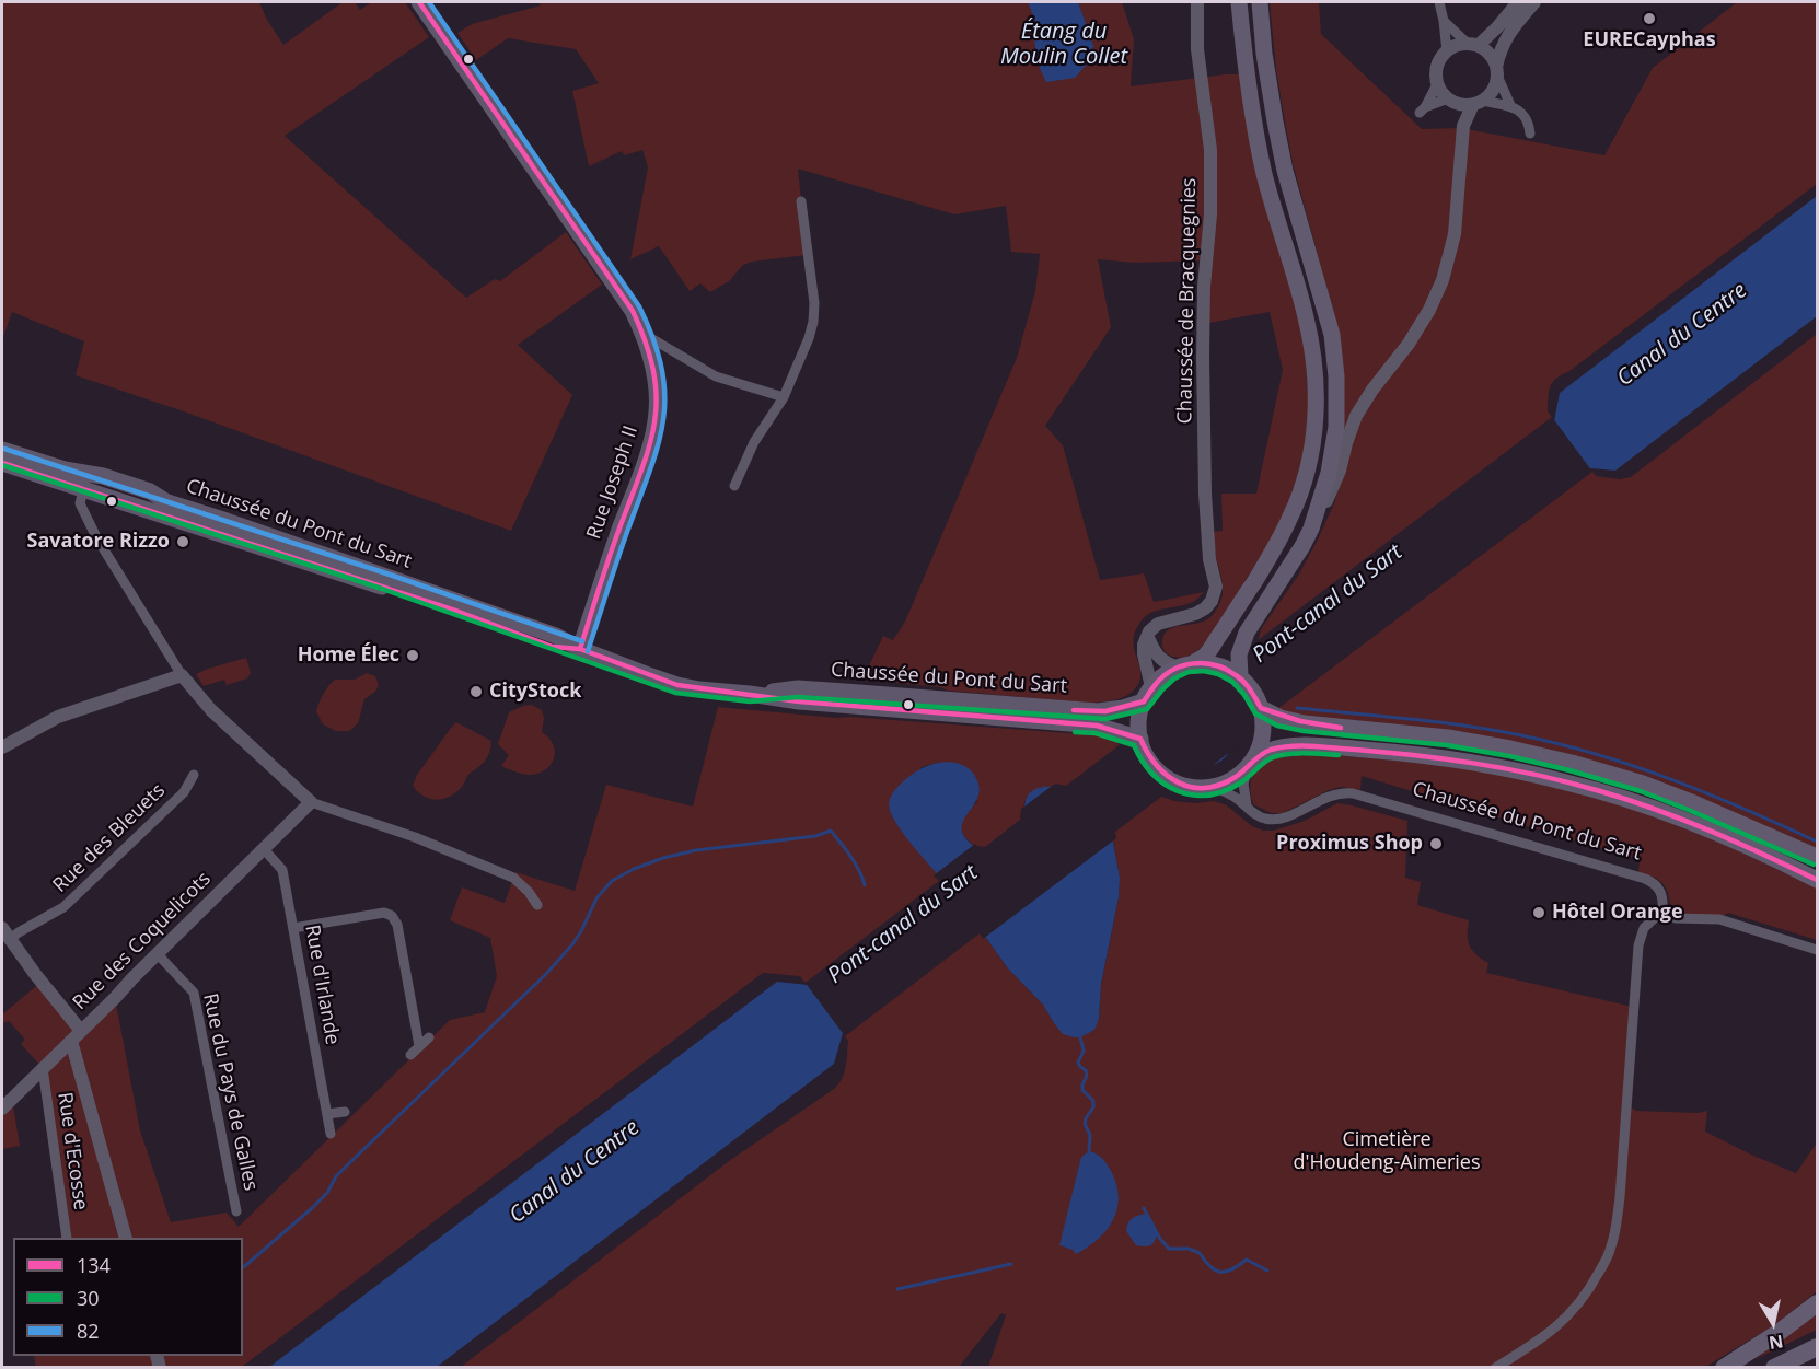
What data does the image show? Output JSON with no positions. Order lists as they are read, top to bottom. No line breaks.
{"streets":{"main road":["Rue Joseph II","Chaussée du Pont du Sart"],"street":["Chaussée de Bracquegnies","Rue des Bleuets","Rue des Coquelicots","Rue d'Irlande","Rue du Pays de Galles","Rue d'Ecosse"]},"crossings":[["Rue Joseph II","Chaussée du Pont du Sart"],["Rue des Coquelicots","Rue d'Irlande"],["Rue des Coquelicots","Rue du Pays de Galles"],["Rue des Coquelicots","Rue d'Ecosse"]],"water":["Étang du Moulin Collet","Canal du Centre","Pont-canal du Sart"],"parks":["Cimetière d'Houdeng-Aimeries"],"places":["EURECayphas","Savatore Rizzo","Home Élec","CityStock","Proximus Shop","Hôtel Orange"],"lines":["transit line 134","transit line 82","transit line 30"],"legend":["134","30","82"],"north":"bottom"}
